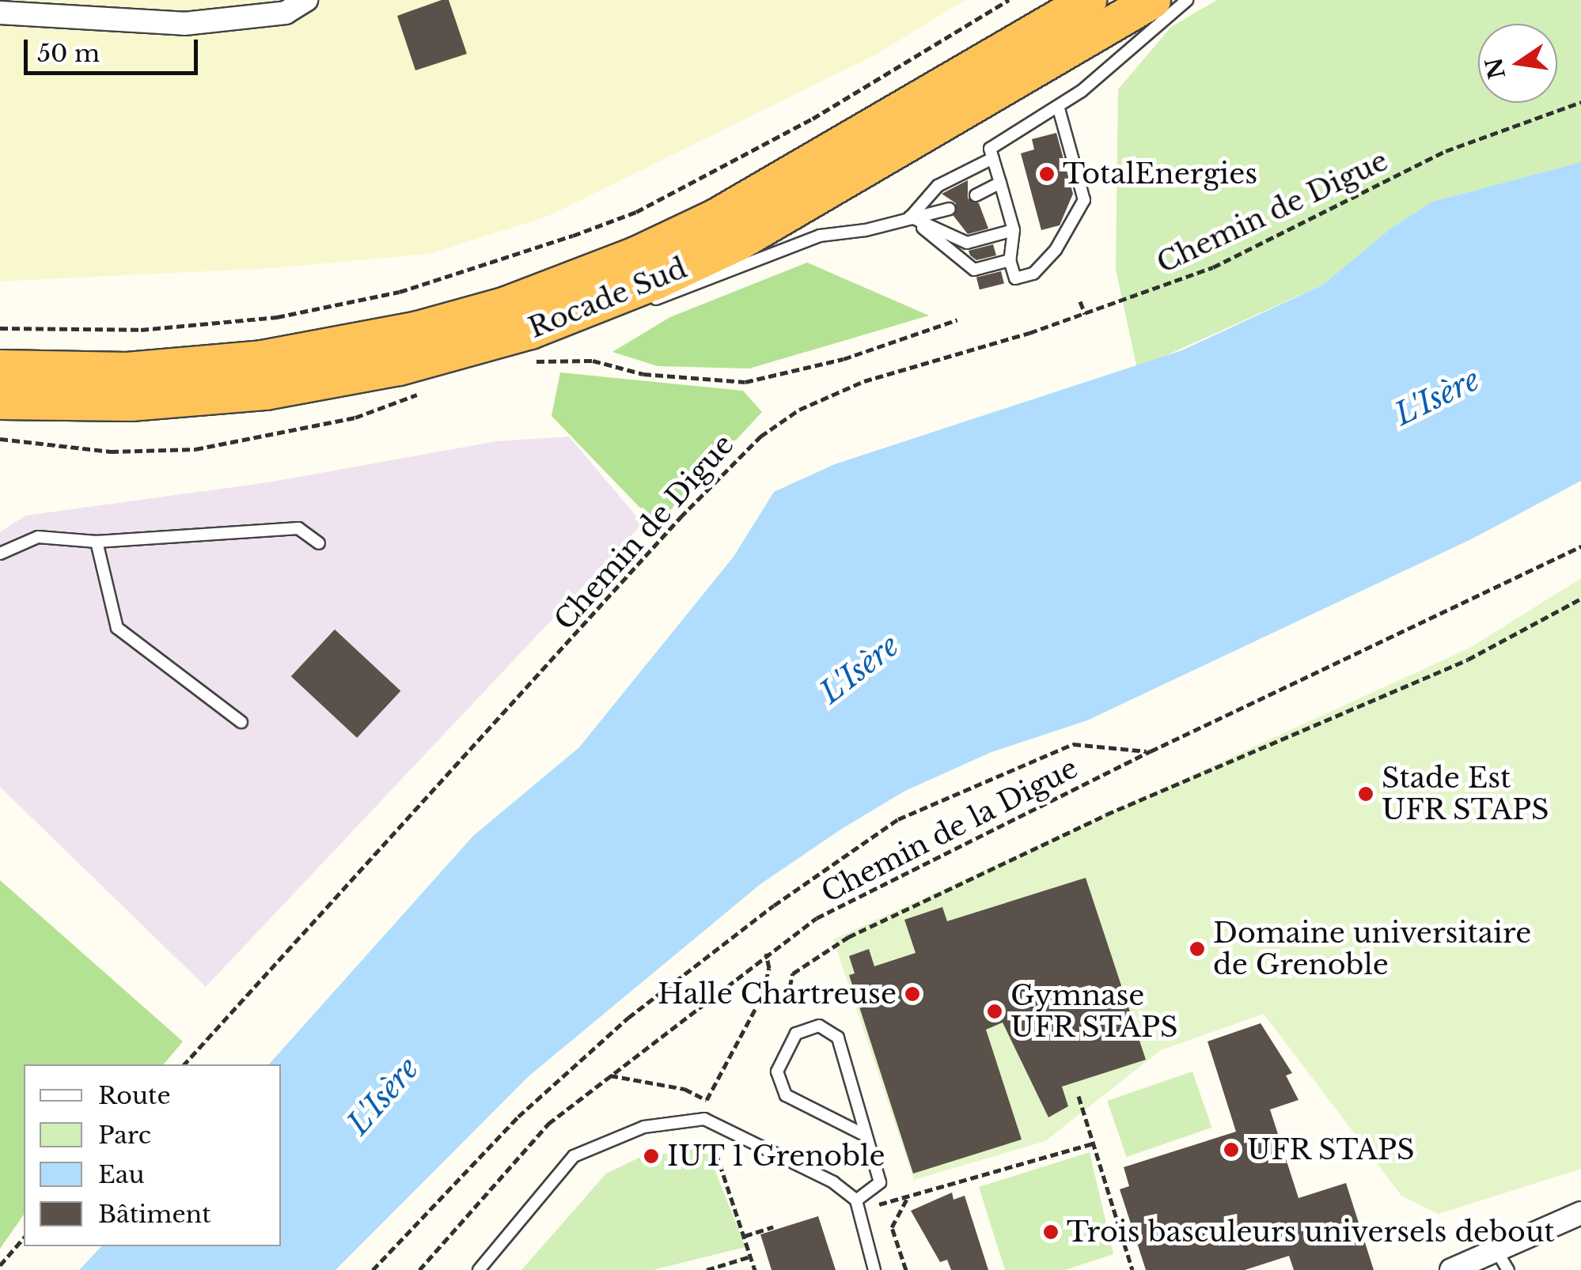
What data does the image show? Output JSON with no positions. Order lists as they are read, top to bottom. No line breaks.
{"streets":{"highway":["Rocade Sud"],"path":["Chemin de Digue","Chemin de la Digue"]},"water":["L'Isère"],"places":["TotalEnergies","Stade Est UFR STAPS","Domaine universitaire de Grenoble","Halle Chartreuse","Gymnase UFR STAPS","UFR STAPS","IUT 1 Grenoble","Trois basculeurs universels debout"],"legend":["Route","Parc","Eau","Bâtiment"],"scale_bar":"50 m","north":"left"}
